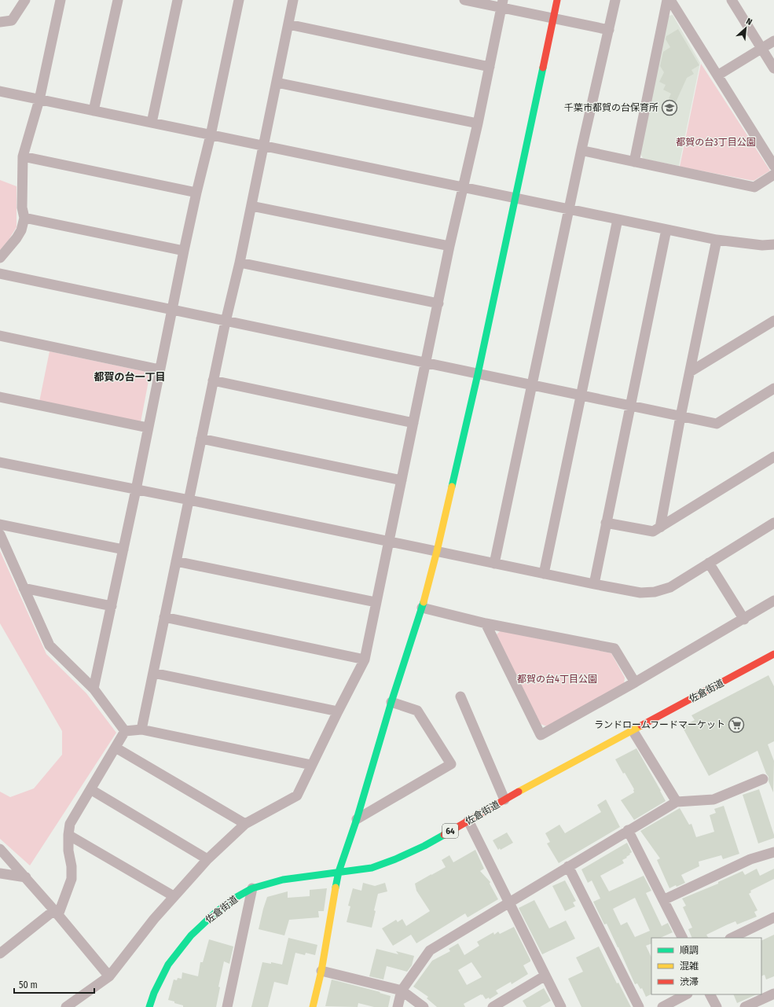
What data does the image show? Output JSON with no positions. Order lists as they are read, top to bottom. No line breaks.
{"streets":{"street":["佐倉街道","64"]},"districts":["都賀の台一丁目"],"parks":["都賀の台3丁目公園","都賀の台4丁目公園"],"places":{"school or university":["千葉市都賀の台保育所"],"supermarket":["ランドロームフードマーケット"]},"legend":["順調","混雑","渋滞"],"scale_bar":"50 m","north":"top right"}
